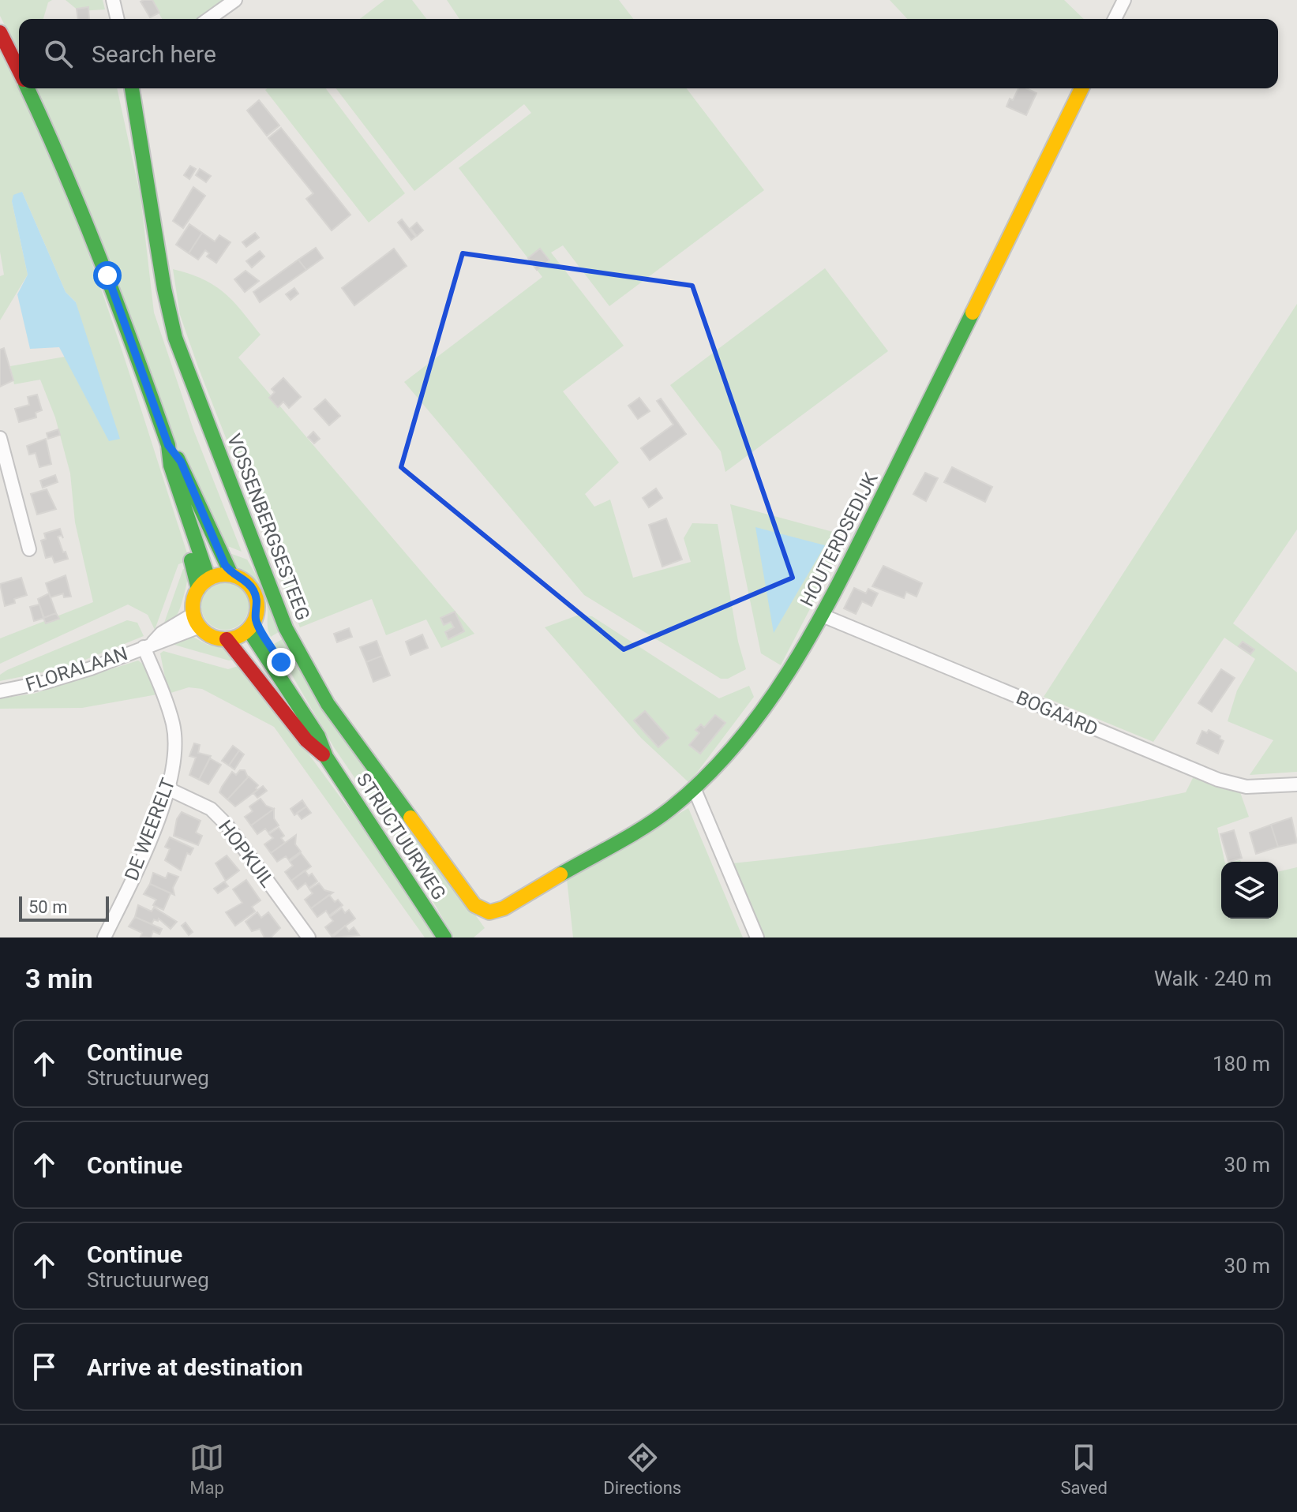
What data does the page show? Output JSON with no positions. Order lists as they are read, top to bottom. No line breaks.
{"streets":{"street":["VOSSENBERGSESTEEG","HOUTERDSEDIJK","FLORALAAN","BOGAARD","DE WEERELT","STRUCTUURWEG","HOPKUIL"]},"crossings":[["VOSSENBERGSESTEEG","HOUTERDSEDIJK"],["HOUTERDSEDIJK","BOGAARD"],["FLORALAAN","DE WEERELT"],["FLORALAAN","STRUCTUURWEG"],["DE WEERELT","HOPKUIL"]],"scale_bar":"50 m","page":{"search":"Search here","scale":"50 m","heading":["3 min","Walk · 240 m"],"list":[["Continue","Structuurweg","180 m"],["Continue","30 m"],["Continue","Structuurweg","30 m"],"Arrive at destination"],"nav":["Map","Directions","Saved"]}}
